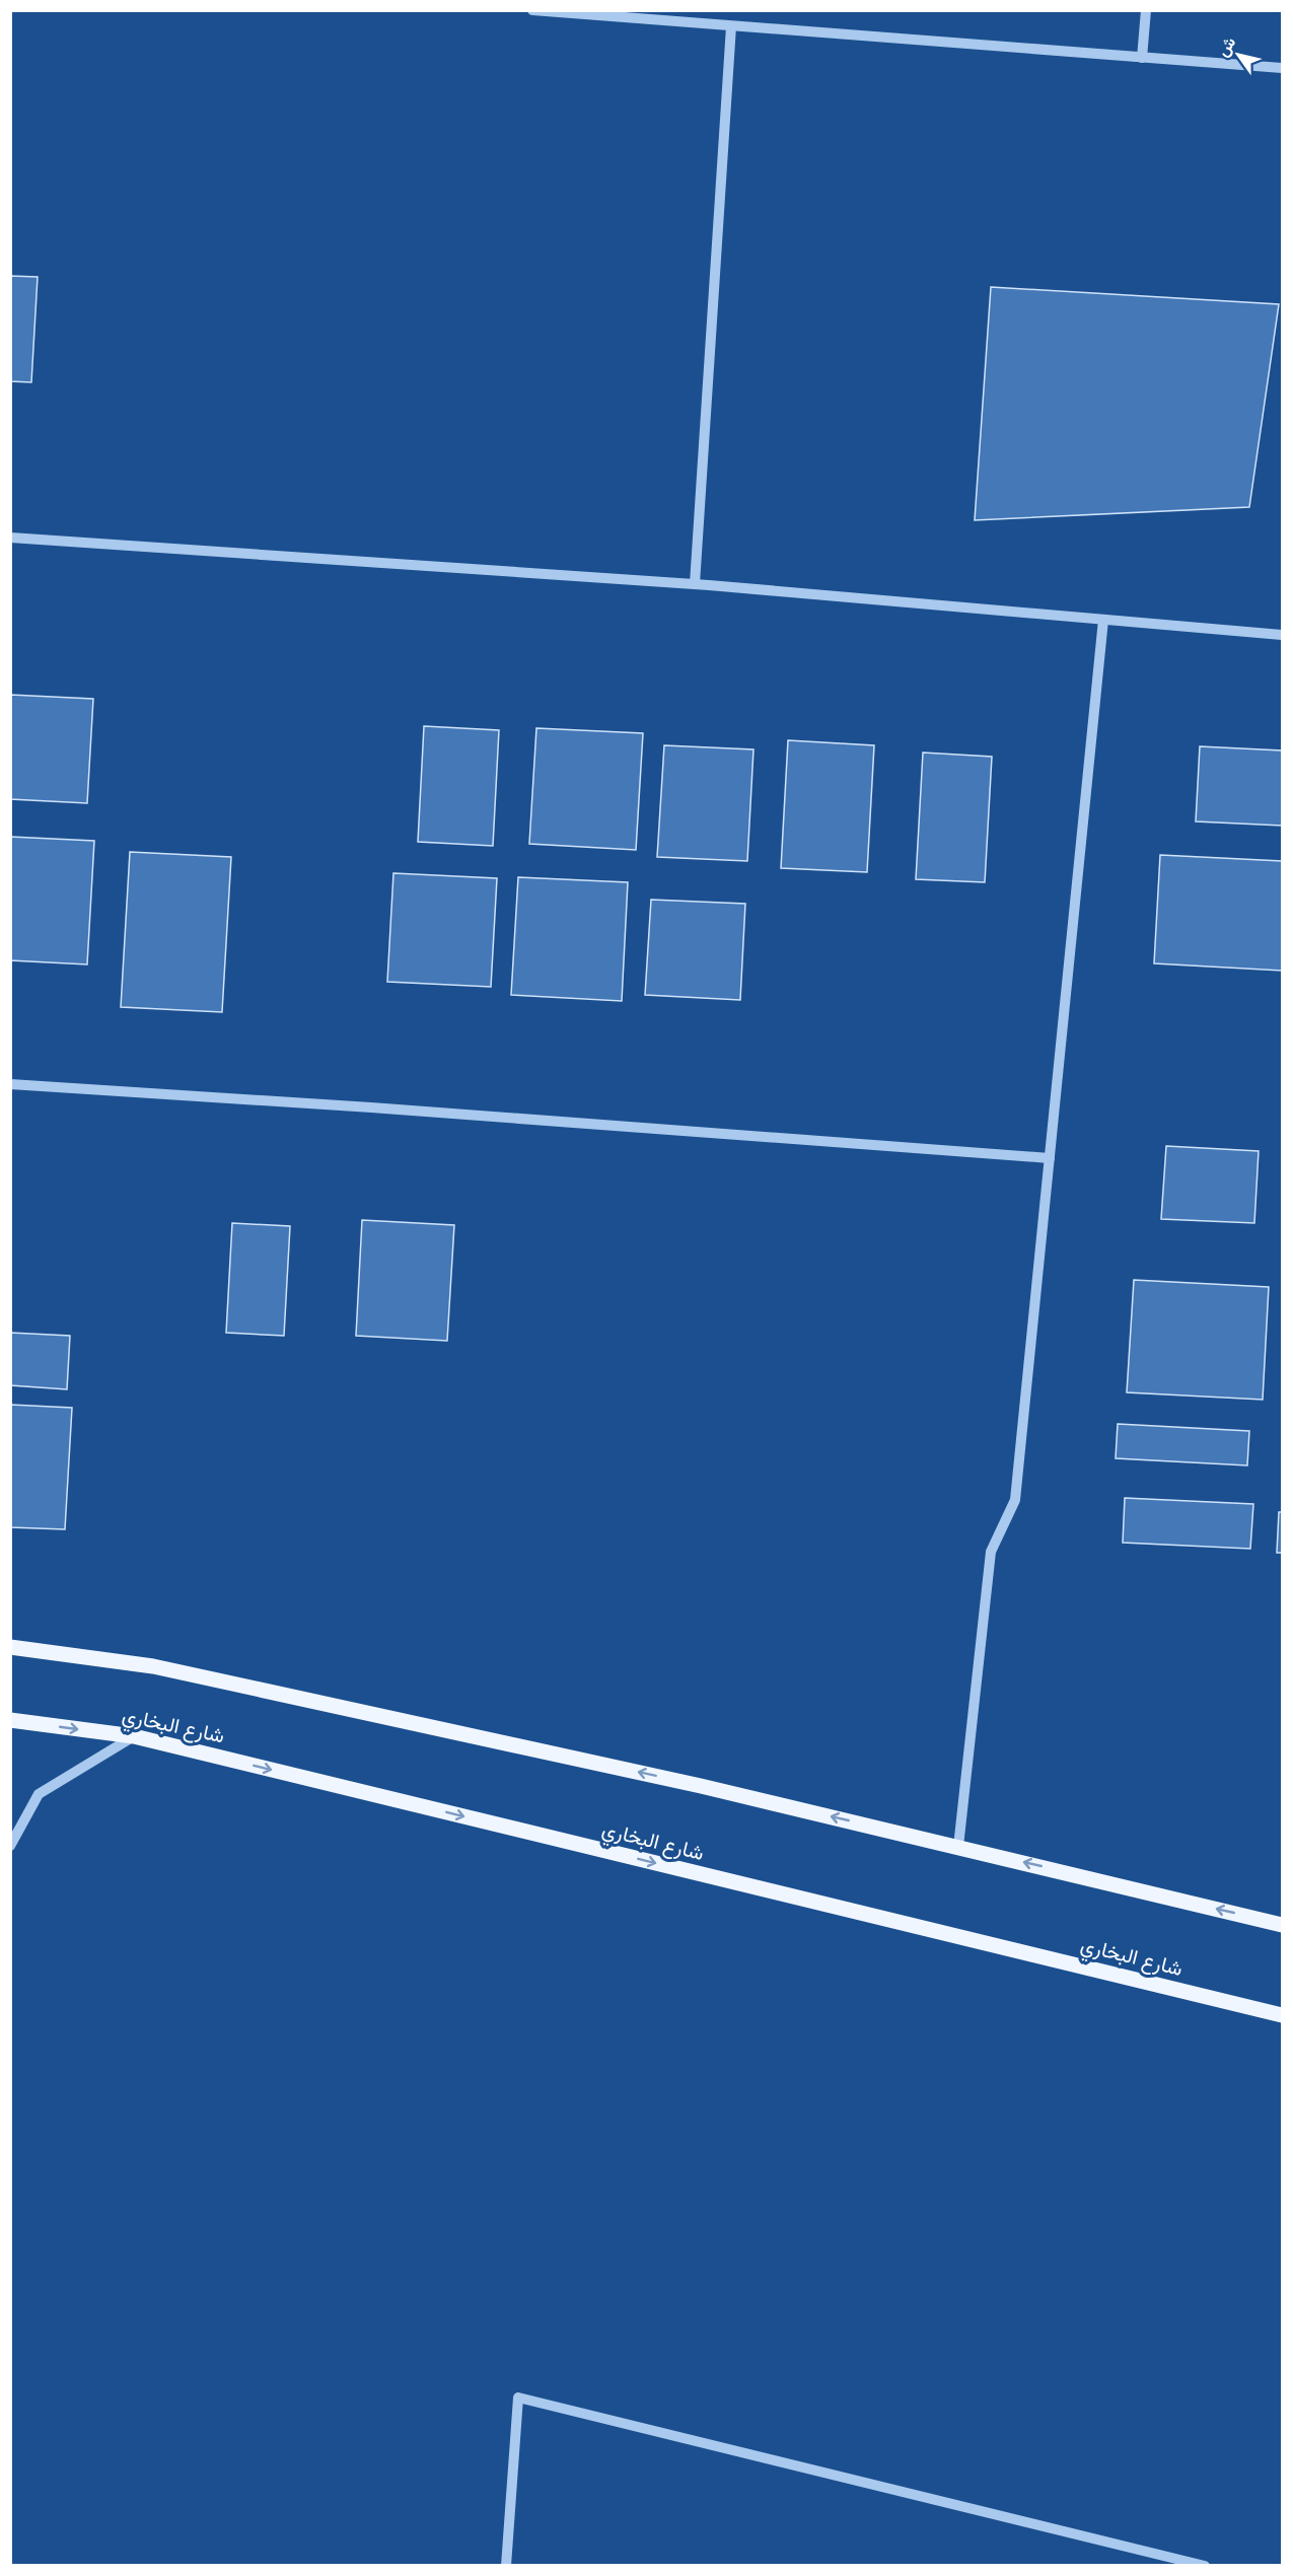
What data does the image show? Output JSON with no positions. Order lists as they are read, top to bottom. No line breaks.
{"streets":{"main road":["شارع البخاري"]},"north":"top left"}
